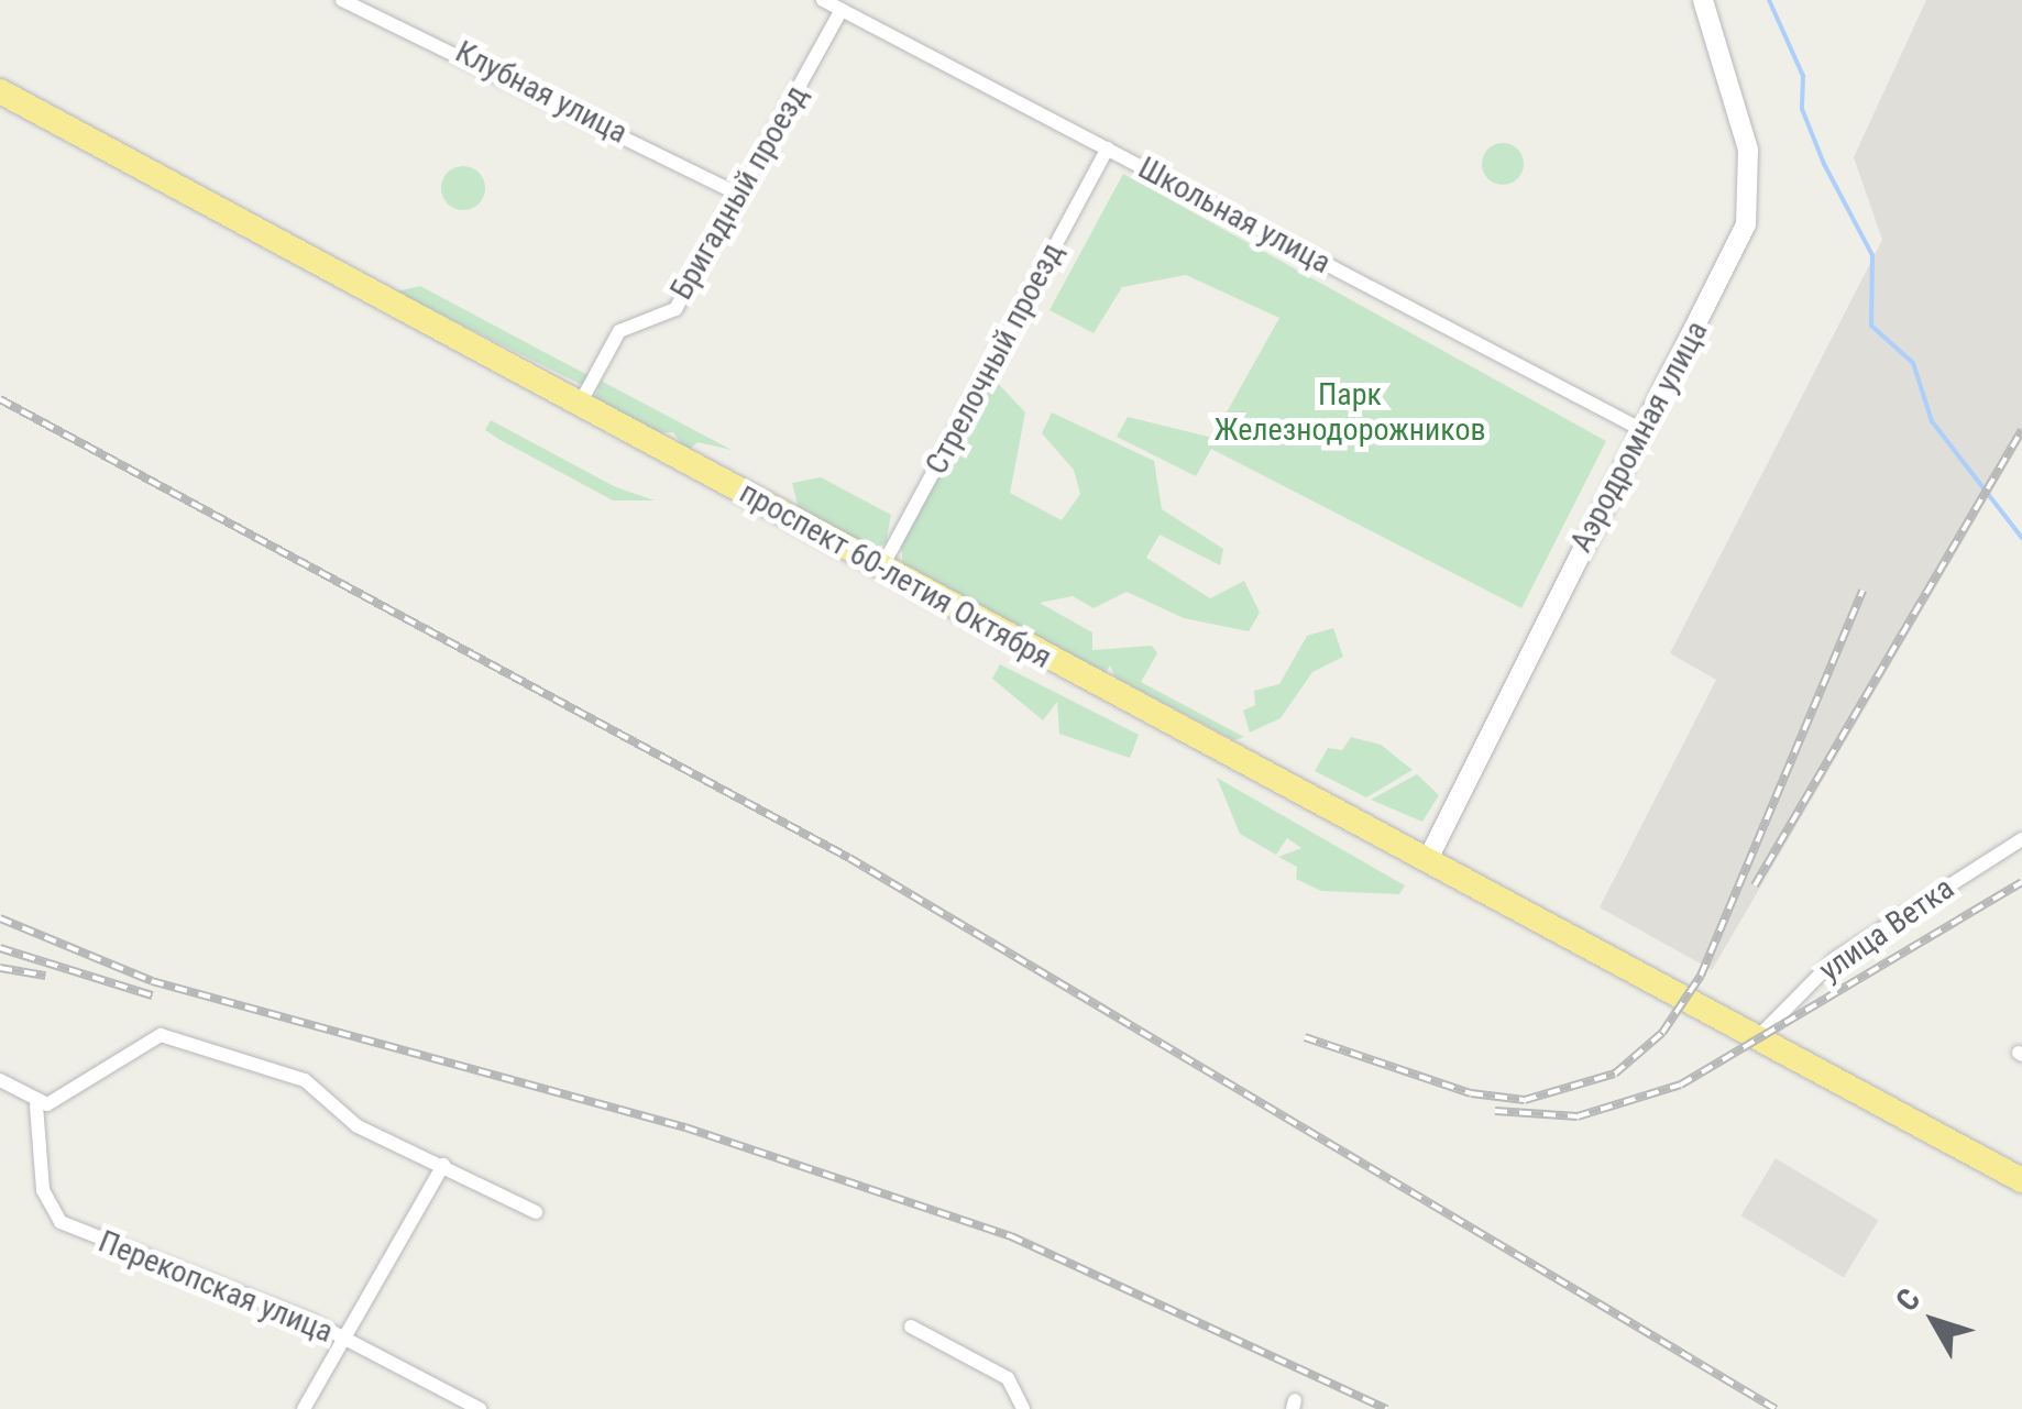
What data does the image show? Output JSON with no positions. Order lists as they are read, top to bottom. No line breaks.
{"streets":{"highway":["проспект 60-летия Октября"],"street":["Клубная улица","Бригадный проезд","Школьная улица","Стрелочный проезд","Аэродромная улица","улица Ветка","Перекопская улица"]},"crossings":[["Клубная улица","Бригадный проезд"],["Бригадный проезд","Школьная улица"],["Бригадный проезд","проспект 60-летия Октября"],["Школьная улица","Стрелочный проезд"],["Школьная улица","Аэродромная улица"],["Стрелочный проезд","проспект 60-летия Октября"],["Аэродромная улица","проспект 60-летия Октября"],["проспект 60-летия Октября","улица Ветка"]],"parks":["Парк Железнодорожников"],"north":"top left"}
